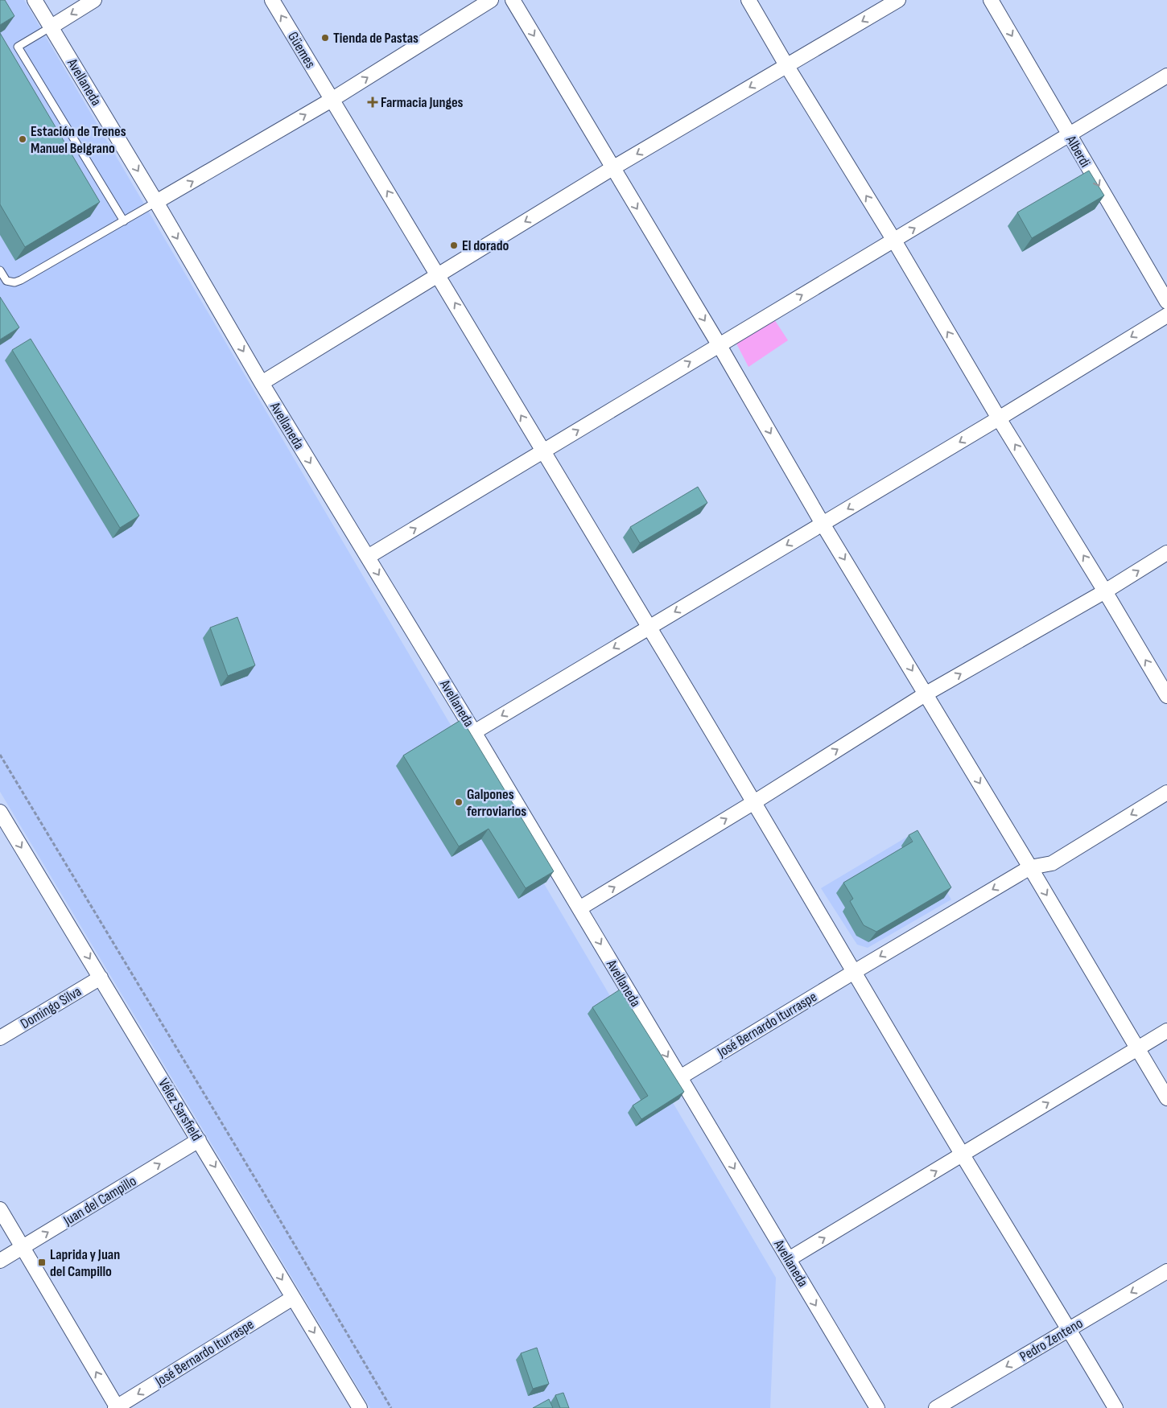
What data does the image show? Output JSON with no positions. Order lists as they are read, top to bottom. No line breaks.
{"streets":{"street":["Güemes","Avellaneda","Alberdi","Domingo Silva","José Bernardo Iturraspe","Vélez Sarsfield","Juan del Campillo","Pedro Zenteno"]},"crossings":[["Güemes","José Bernardo Iturraspe"],["Güemes","Pedro Zenteno"],["Avellaneda","José Bernardo Iturraspe"],["Domingo Silva","Vélez Sarsfield"],["José Bernardo Iturraspe","Vélez Sarsfield"],["Vélez Sarsfield","Juan del Campillo"]],"one_way":["Avellaneda","Alberdi","José Bernardo Iturraspe","Vélez Sarsfield","Juan del Campillo","Pedro Zenteno"],"places":{"other":["Tienda de Pastas","Estación de Trenes Manuel Belgrano","El dorado","Galpones ferroviarios"],"health":["Farmacia Junges"],"transit":["Laprida y Juan del Campillo"]}}
